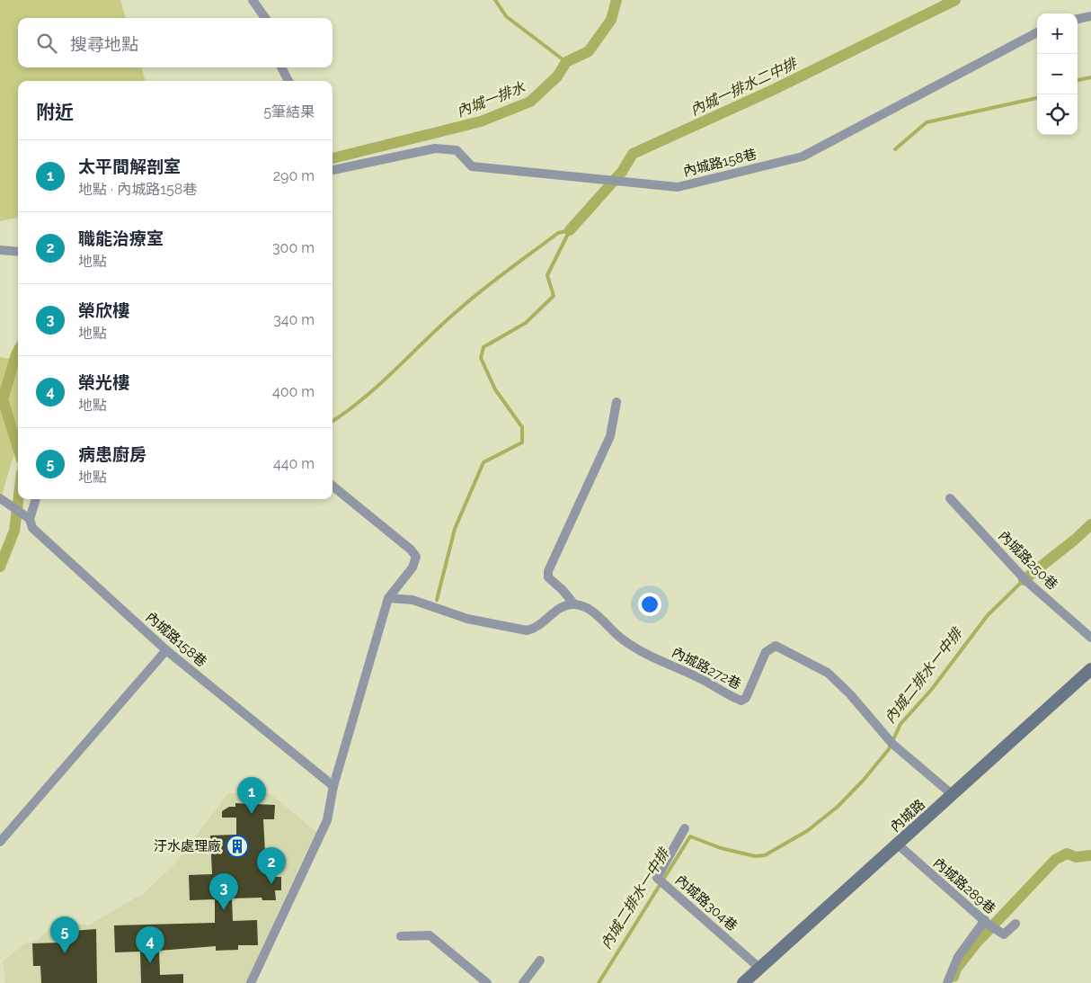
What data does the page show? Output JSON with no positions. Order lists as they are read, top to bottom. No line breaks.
{"streets":{"street":["內城路158巷","內城路250巷","內城路272巷","內城路","內城路289巷","內城路304巷"]},"crossings":[["內城路272巷","內城路"],["內城路","內城路289巷"],["內城路","內城路304巷"]],"water":["內城一排水二中排","內城一排水","內城二排水一中排"],"places":{"building":["汙水處理廠"]},"page":{"map_buttons":["+","−"],"search":"搜尋地點","heading":["附近","5筆結果"],"list":[{"mark":"1","name":"太平間解剖室","note":"地點 · 內城路158巷","value":"290 m"},{"mark":"2","name":"職能治療室","note":"地點","value":"300 m"},{"mark":"3","name":"榮欣樓","note":"地點","value":"340 m"},{"mark":"4","name":"榮光樓","note":"地點","value":"400 m"},{"mark":"5","name":"病患廚房","note":"地點","value":"440 m"}],"pins":["1","2","3","5","4"]}}
